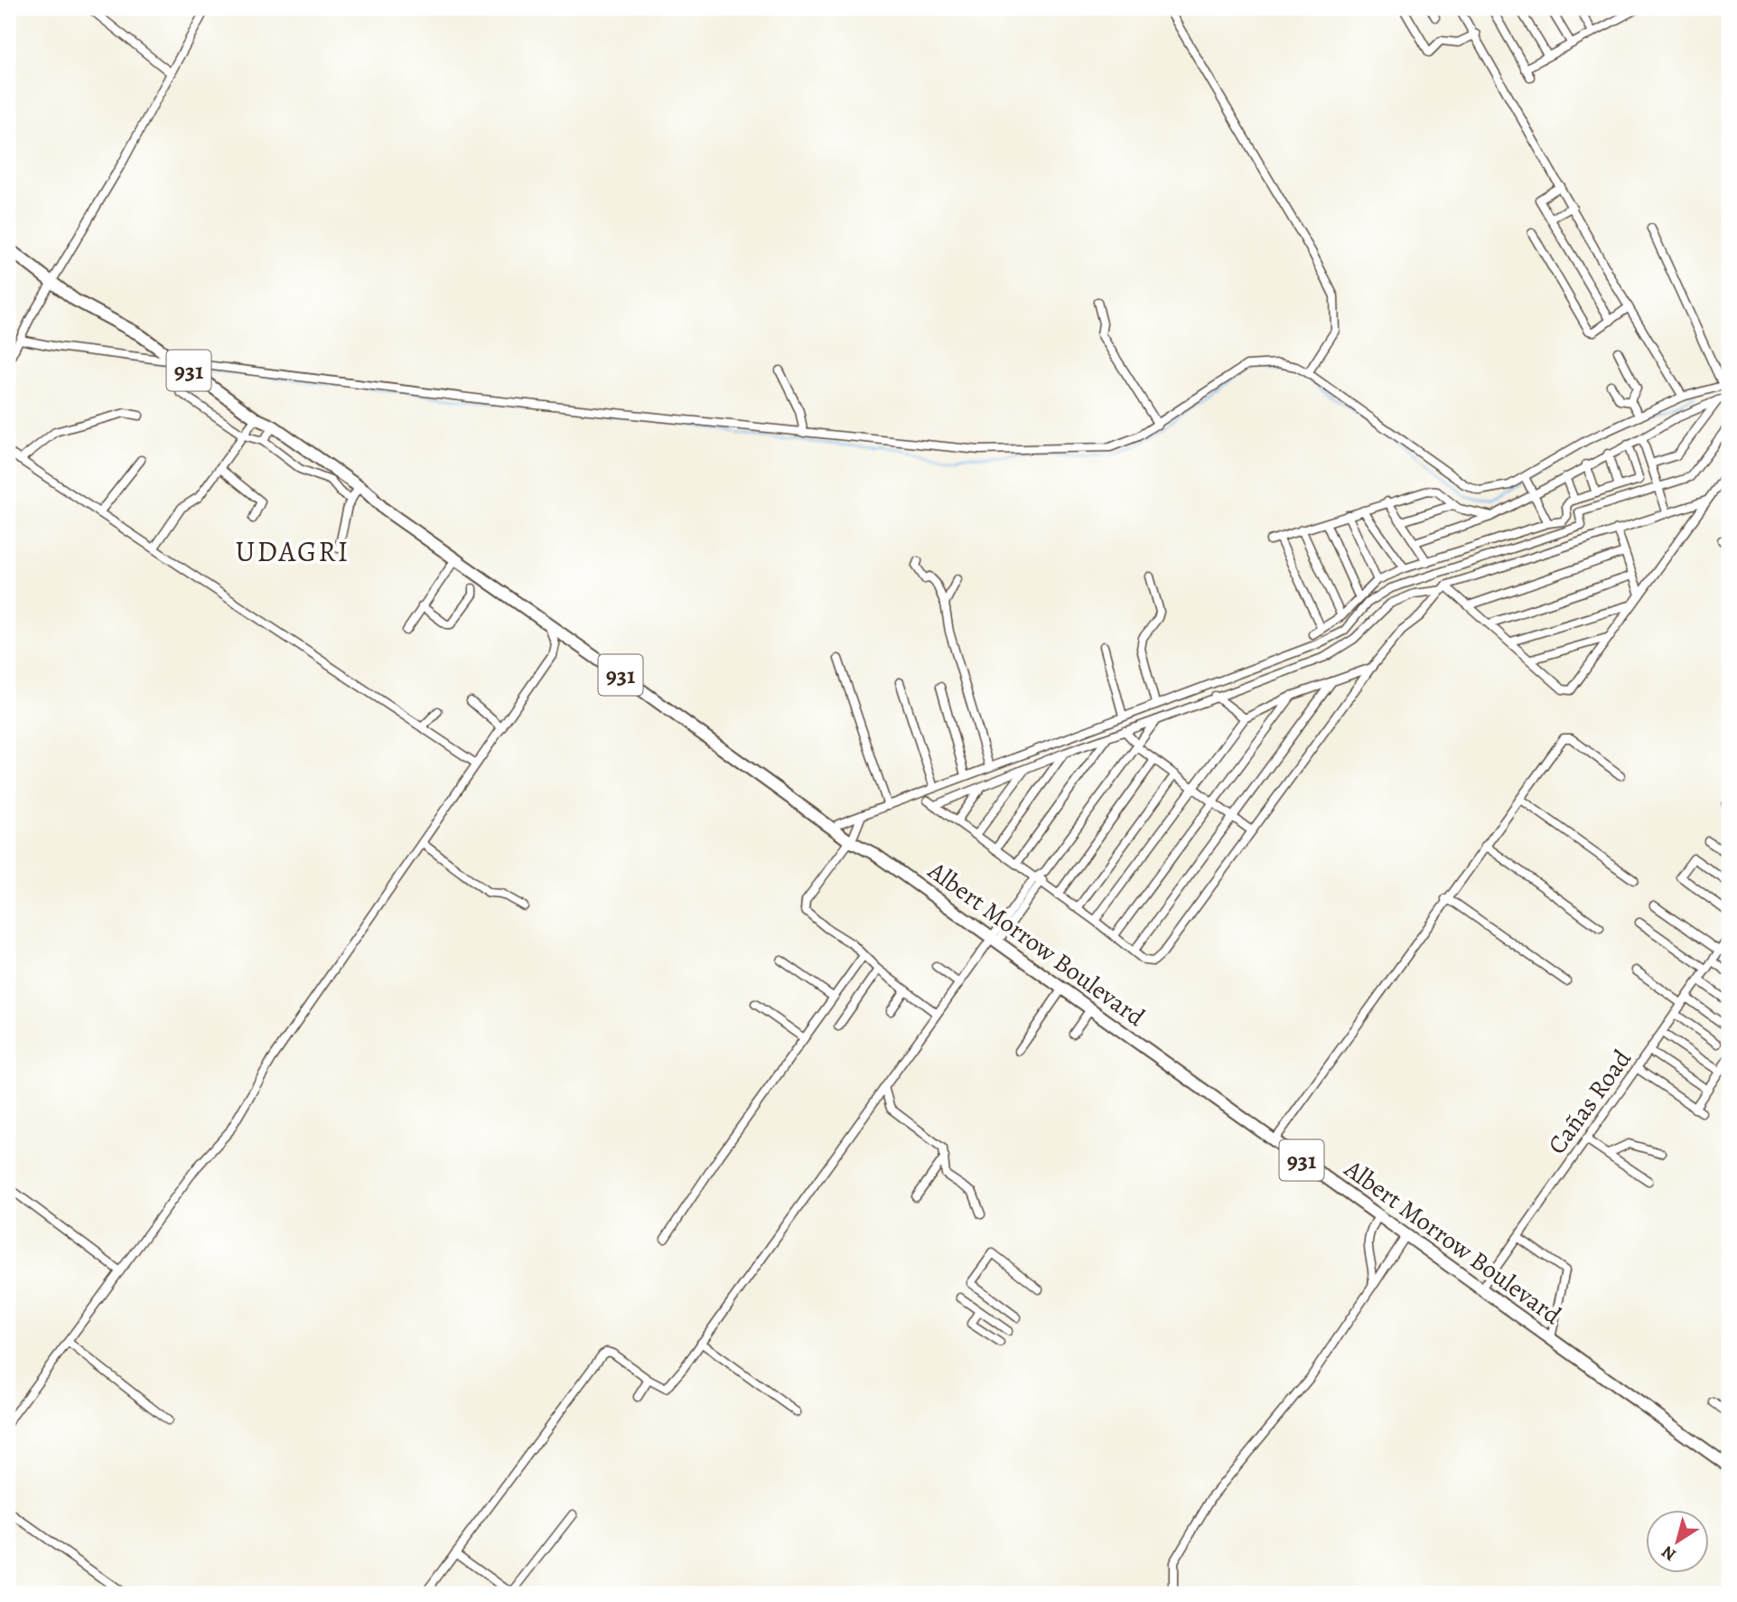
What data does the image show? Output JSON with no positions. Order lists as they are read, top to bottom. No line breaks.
{"streets":{"highway":["931","Albert Morrow Boulevard"],"street":["Cañas Road"]},"crossings":[["Albert Morrow Boulevard","Cañas Road"]],"districts":["UDAGRI"],"north":"bottom left"}
